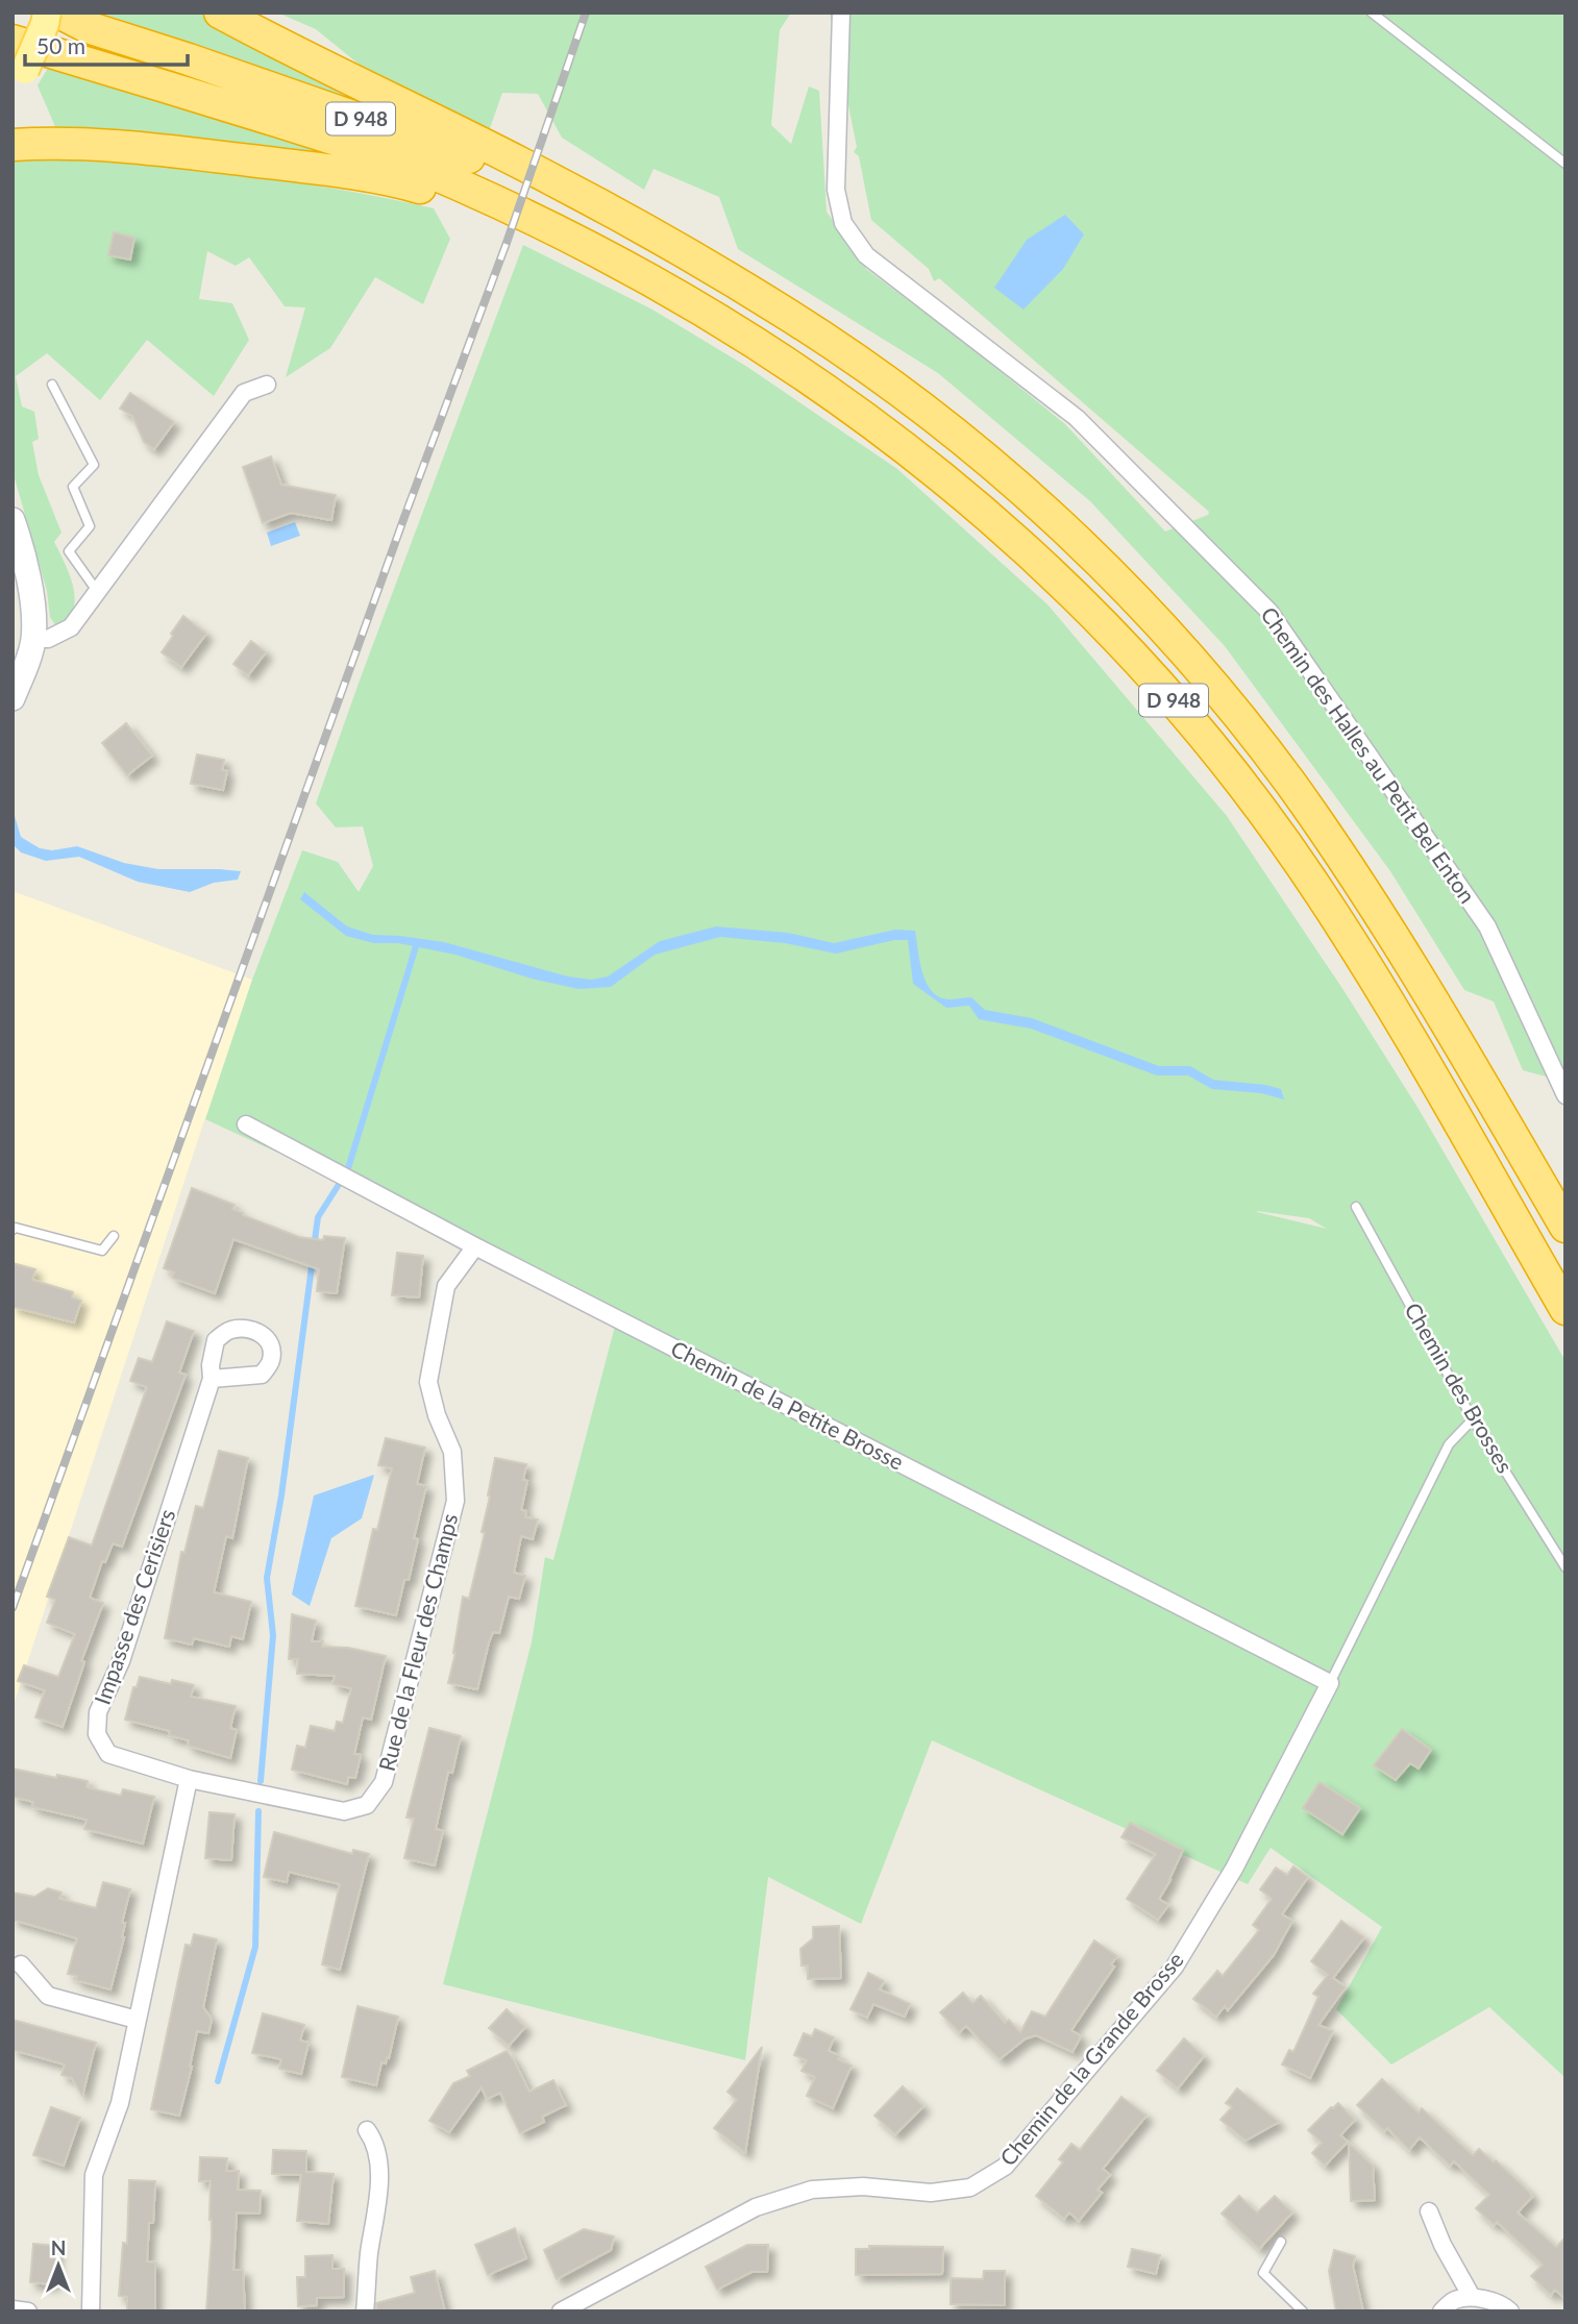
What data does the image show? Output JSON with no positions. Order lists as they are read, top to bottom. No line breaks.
{"streets":{"highway":["D 948"],"street":["Chemin des Halles au Petit Bel Enton","Chemin de la Petite Brosse","Impasse des Cerisiers","Rue de la Fleur des Champs","Chemin de la Grande Brosse"],"lane":["Chemin des Brosses"]},"crossings":[["Chemin des Brosses","Chemin de la Grande Brosse"],["Chemin de la Petite Brosse","Rue de la Fleur des Champs"],["Chemin de la Petite Brosse","Chemin de la Grande Brosse"],["Impasse des Cerisiers","Rue de la Fleur des Champs"]],"scale_bar":"50 m","north":"top"}
